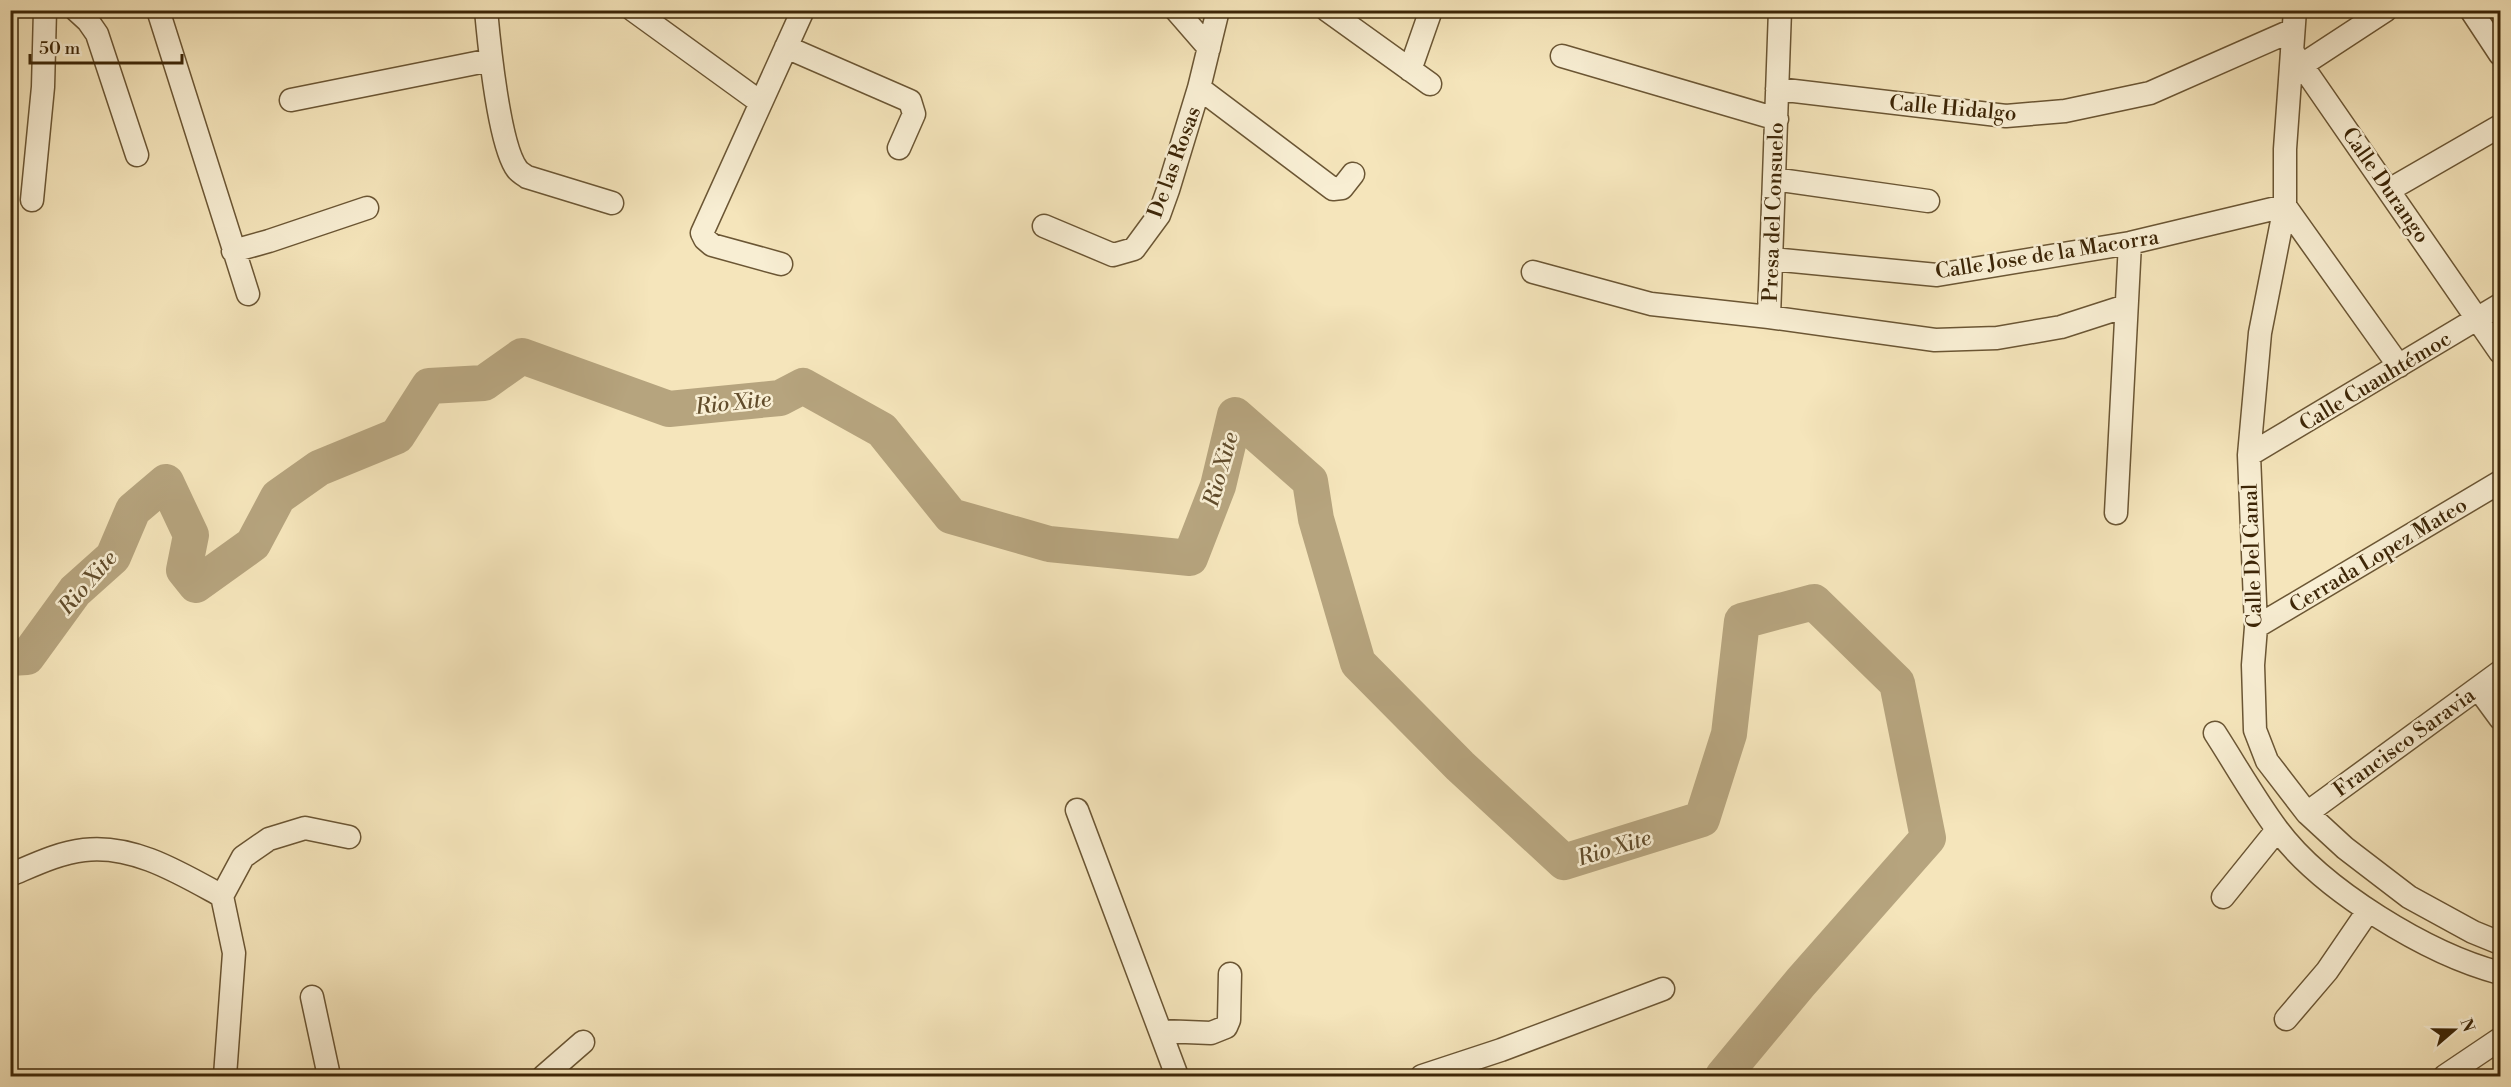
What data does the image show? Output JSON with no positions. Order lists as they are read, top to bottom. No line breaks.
{"streets":{"street":["Calle Hidalgo","De las Rosas","Calle Durango","Presa del Consuelo","Calle Jose de la Macorra","Calle Cuauhtémoc","Cerrada Lopez Mateo","Calle Del Canal","Francisco Saravia"]},"crossings":[["Calle Hidalgo","Calle Durango"],["Calle Hidalgo","Presa del Consuelo"],["Calle Hidalgo","Calle Del Canal"],["Calle Durango","Calle Cuauhtémoc"],["Calle Durango","Calle Del Canal"],["Presa del Consuelo","Calle Jose de la Macorra"],["Calle Jose de la Macorra","Calle Del Canal"],["Calle Cuauhtémoc","Calle Del Canal"],["Cerrada Lopez Mateo","Calle Del Canal"],["Calle Del Canal","Francisco Saravia"]],"water":["Rio Xite"],"scale_bar":"50 m","north":"right"}
